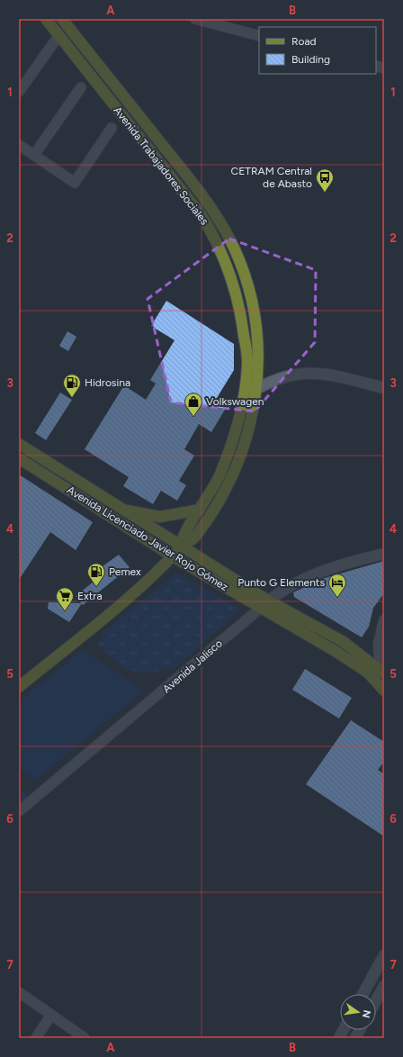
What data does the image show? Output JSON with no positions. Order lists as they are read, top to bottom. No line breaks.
{"streets":{"main road":["Avenida Trabajadores Sociales","Avenida Licenciado Javier Rojo Gómez","Avenida Jalisco"]},"crossings":[["Avenida Trabajadores Sociales","Avenida Licenciado Javier Rojo Gómez"],["Avenida Licenciado Javier Rojo Gómez","Avenida Jalisco"]],"places":{"bus stop":["CETRAM Central de Abasto"],"fuel station":["Hidrosina","Pemex"],"shop":["Volkswagen"],"hotel":["Punto G Elements"],"supermarket":["Extra"]},"legend":["Road","Building"],"north":"right","grid":{"columns":["A","B"],"rows":["1","2","3","4","5","6","7"]}}
